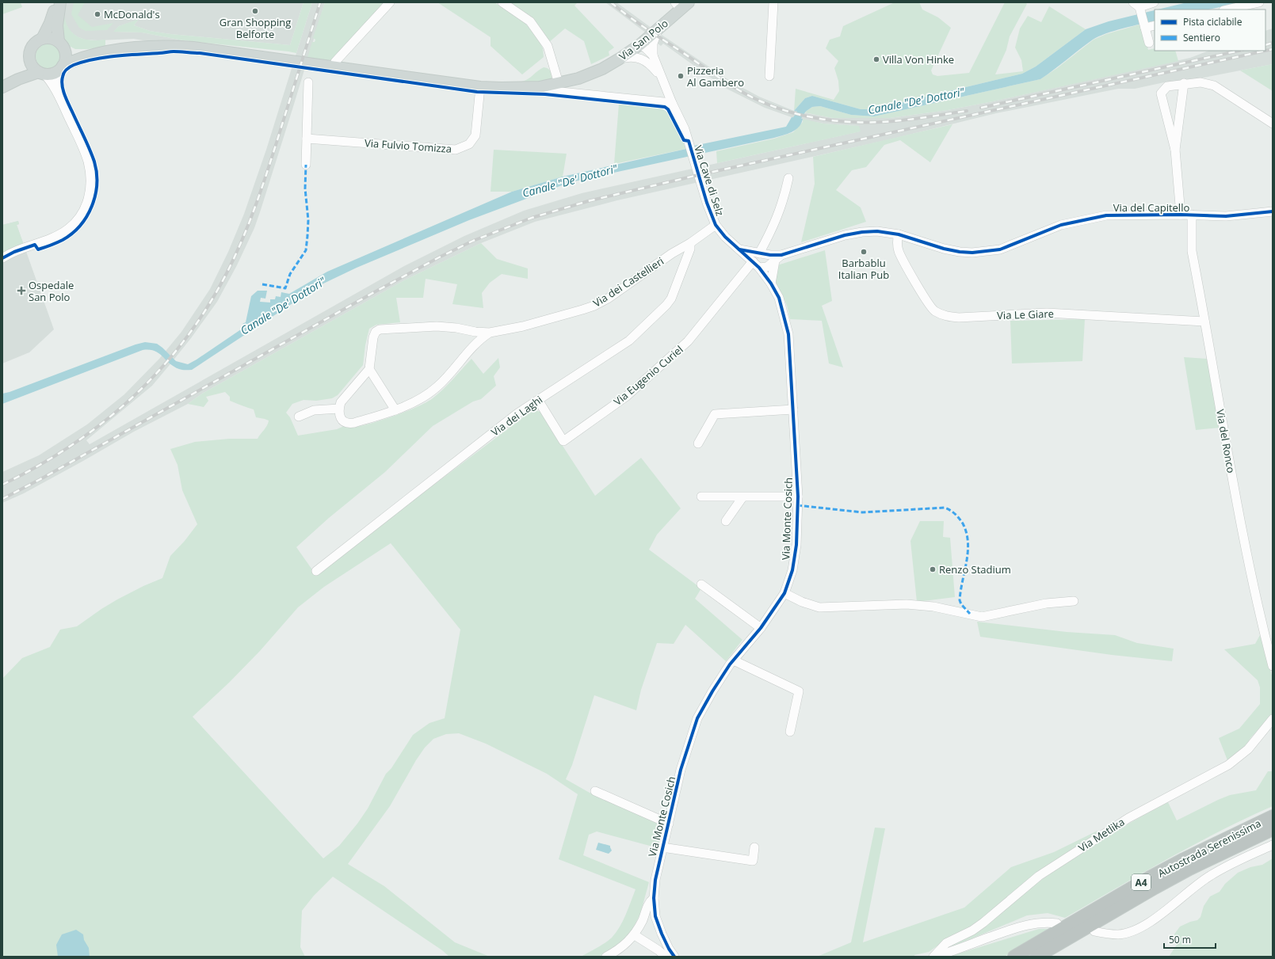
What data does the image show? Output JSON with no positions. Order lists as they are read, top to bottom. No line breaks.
{"streets":{"highway":["Autostrada Serenissima","A4"],"main road":["Via San Polo"],"street":["Via Fulvio Tomizza","Via Cave di Selz","Via del Capitello","Via dei Castellieri","Via Le Giare","Via Eugenio Curiel","Via dei Laghi","Via del Ronco","Via Monte Cosich","Via Metlika"]},"crossings":[["Via San Polo","Via Fulvio Tomizza"],["Via San Polo","Via Cave di Selz"],["Via Cave di Selz","Via dei Castellieri"],["Via Cave di Selz","Via Monte Cosich"],["Via del Capitello","Via Le Giare"],["Via del Capitello","Via Eugenio Curiel"],["Via del Capitello","Via del Ronco"],["Via del Capitello","Via Monte Cosich"],["Via dei Castellieri","Via dei Laghi"],["Via dei Castellieri","Via Monte Cosich"],["Via Le Giare","Via del Ronco"],["Via Eugenio Curiel","Via dei Laghi"],["Via Eugenio Curiel","Via Monte Cosich"]],"water":["Canale \"De' Dottori\""],"places":{"other":["Gran Shopping Belforte","McDonald's","Villa Von Hinke","Pizzeria Al Gambero","Barbablu Italian Pub","Renzo Stadium"],"health":["Ospedale San Polo"]},"legend":["Pista ciclabile","Sentiero"],"scale_bar":"50 m"}
